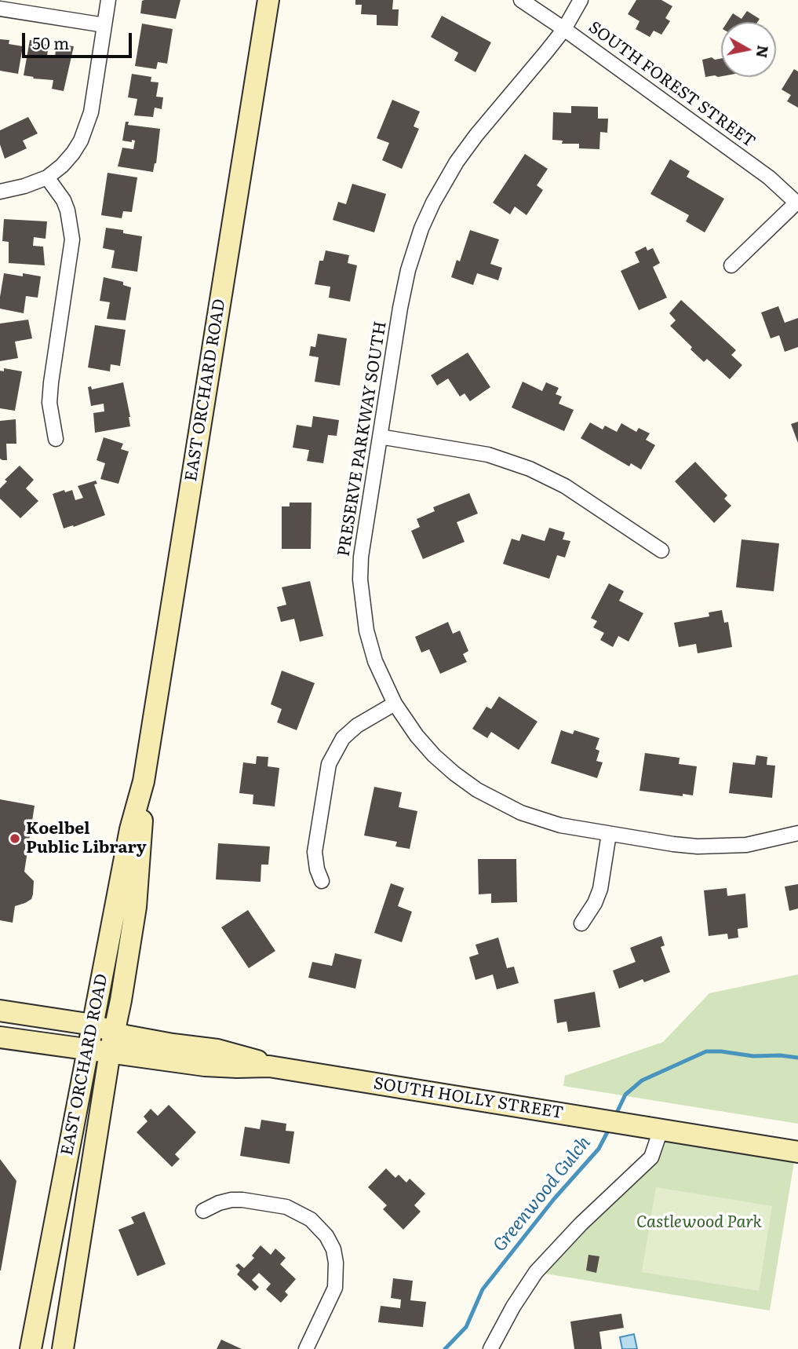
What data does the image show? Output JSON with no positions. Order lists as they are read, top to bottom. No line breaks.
{"streets":{"street":["SOUTH FOREST STREET","EAST ORCHARD ROAD","PRESERVE PARKWAY SOUTH","SOUTH HOLLY STREET"]},"crossings":[["SOUTH FOREST STREET","PRESERVE PARKWAY SOUTH"],["EAST ORCHARD ROAD","SOUTH HOLLY STREET"]],"water":["Greenwood Gulch"],"parks":["Castlewood Park"],"places":["Koelbel Public Library"],"scale_bar":"50 m","north":"right"}
